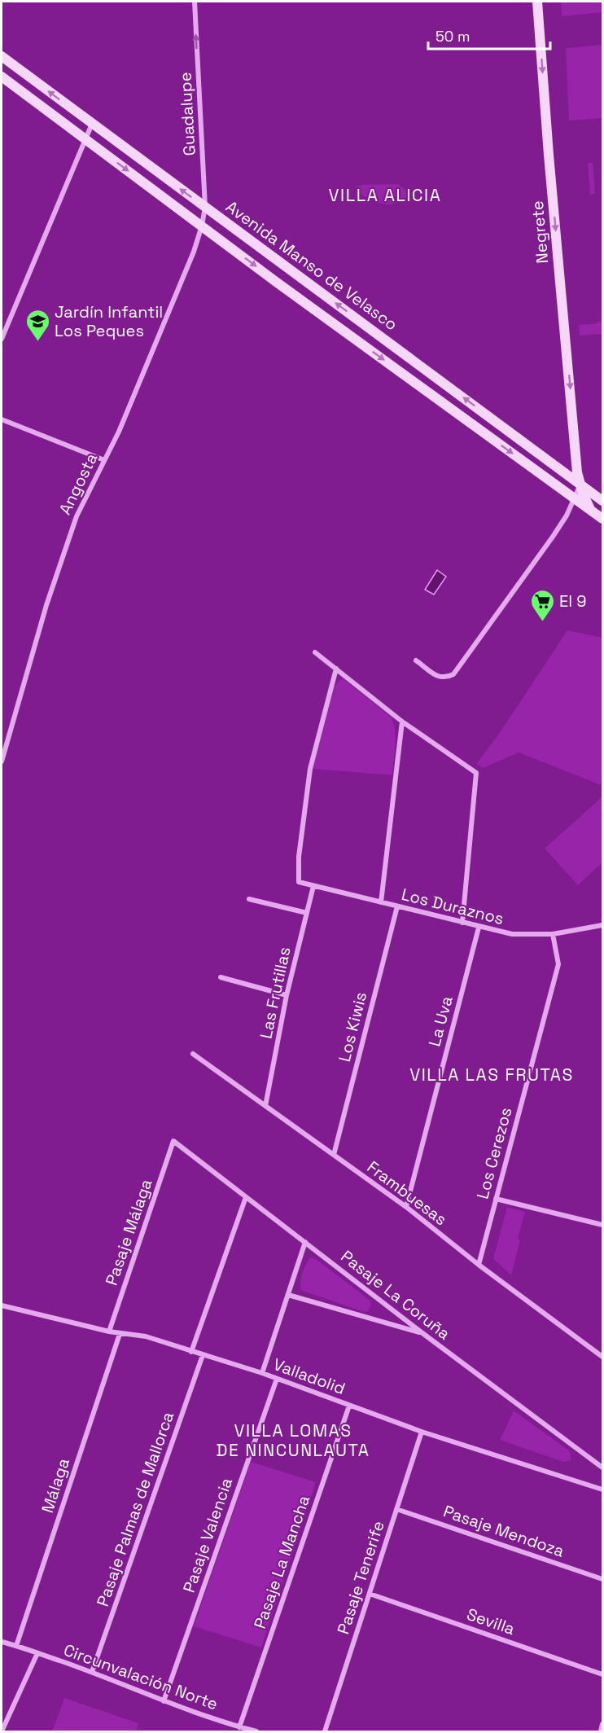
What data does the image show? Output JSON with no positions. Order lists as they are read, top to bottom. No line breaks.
{"streets":{"main road":["Negrete","Avenida Manso de Velasco"],"street":["Guadalupe","Angosta","Los Duraznos","Las Frutillas","La Uva","Los Kiwis","Los Cerezos","Frambuesas","Pasaje Málaga","Pasaje La Coruña","Valladolid","Málaga","Pasaje Palmas de Mallorca","Pasaje Mendoza","Pasaje Valencia","Pasaje La Mancha","Pasaje Tenerife","Sevilla","Circunvalación Norte"]},"crossings":[["Guadalupe","Avenida Manso de Velasco"],["Guadalupe","Angosta"],["Negrete","Avenida Manso de Velasco"],["Avenida Manso de Velasco","Angosta"],["Los Duraznos","Las Frutillas"],["Los Duraznos","La Uva"],["Los Duraznos","Los Kiwis"],["Los Duraznos","Los Cerezos"],["Las Frutillas","Frambuesas"],["La Uva","Frambuesas"],["Los Kiwis","Frambuesas"],["Los Cerezos","Frambuesas"],["Pasaje Málaga","Pasaje La Coruña"],["Pasaje Málaga","Valladolid"],["Valladolid","Málaga"],["Valladolid","Pasaje Palmas de Mallorca"],["Valladolid","Pasaje Valencia"],["Valladolid","Pasaje La Mancha"],["Valladolid","Pasaje Tenerife"],["Málaga","Circunvalación Norte"],["Pasaje Palmas de Mallorca","Circunvalación Norte"],["Pasaje Mendoza","Pasaje Tenerife"],["Pasaje Valencia","Circunvalación Norte"],["Pasaje La Mancha","Circunvalación Norte"],["Pasaje Tenerife","Sevilla"]],"one_way":["Guadalupe","Negrete"],"districts":["VILLA ALICIA","VILLA LAS FRUTAS","VILLA LOMAS DE NINCUNLAUTA"],"places":{"school or university":["Jardín Infantil Los Peques"],"supermarket":["El 9"]},"scale_bar":"50 m"}
